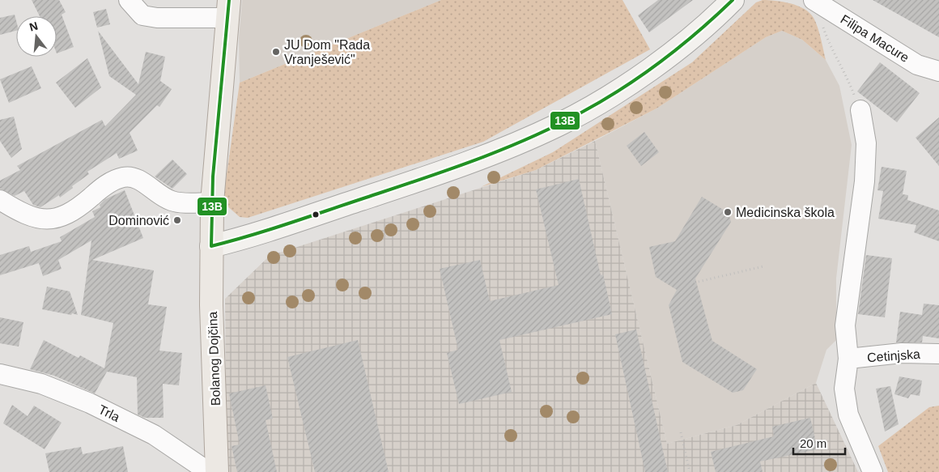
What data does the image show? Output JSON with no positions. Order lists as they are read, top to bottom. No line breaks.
{"streets":{"main road":["Bolanog Dojčina"],"street":["Filipa Macure","Cetinjska","Trla"]},"places":["JU Dom \"Rada Vranješević\"","Medicinska škola","Dominović"],"lines":["transit line 13B"],"scale_bar":"20 m","north":"top"}
